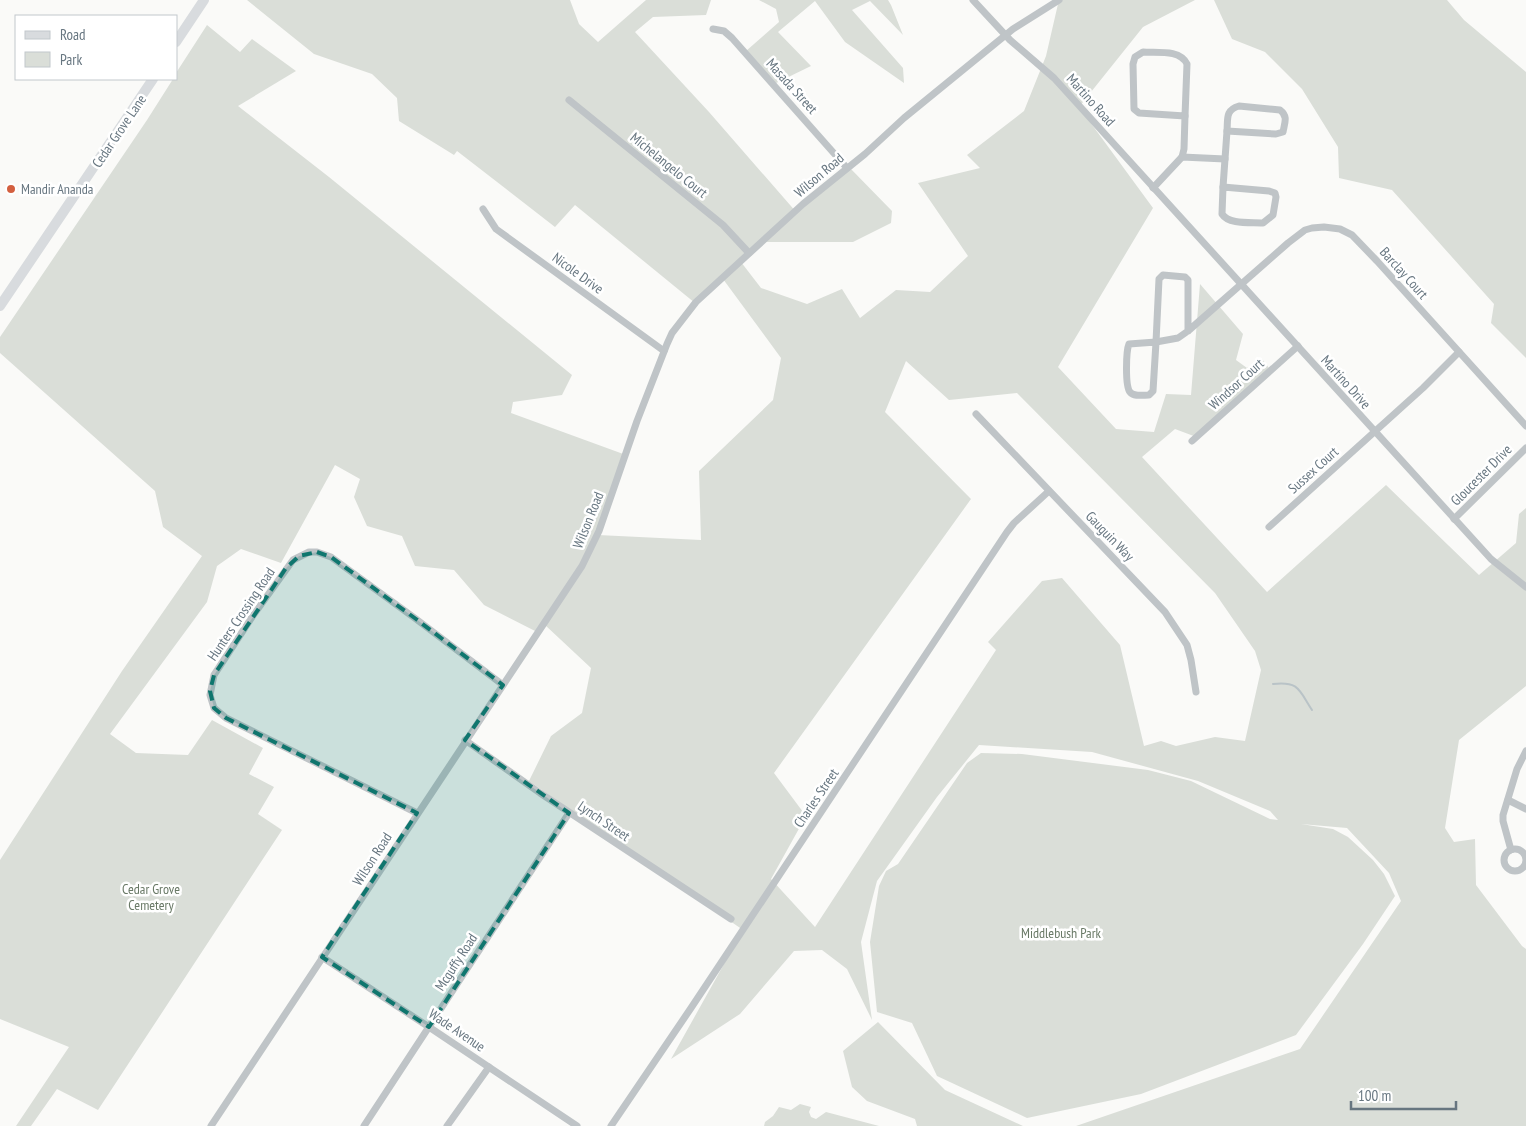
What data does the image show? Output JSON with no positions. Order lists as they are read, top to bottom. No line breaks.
{"streets":{"main road":["Cedar Grove Lane"],"street":["Masada Street","Martino Road","Michelangelo Court","Wilson Road","Nicole Drive","Barclay Court","Martino Drive","Windsor Court","Sussex Court","Gloucester Drive","Gauguin Way","Hunters Crossing Road","Charles Street","Lynch Street","Mcguffy Road","Wade Avenue"]},"crossings":[["Masada Street","Wilson Road"],["Martino Road","Wilson Road"],["Martino Road","Martino Drive"],["Michelangelo Court","Wilson Road"],["Wilson Road","Nicole Drive"],["Wilson Road","Hunters Crossing Road"],["Wilson Road","Lynch Street"],["Wilson Road","Wade Avenue"],["Barclay Court","Martino Drive"],["Barclay Court","Sussex Court"],["Martino Drive","Windsor Court"],["Martino Drive","Sussex Court"],["Martino Drive","Gloucester Drive"],["Gauguin Way","Charles Street"],["Lynch Street","Mcguffy Road"],["Mcguffy Road","Wade Avenue"]],"parks":["Cedar Grove Cemetery","Middlebush Park"],"places":["Mandir Ananda"],"legend":["Road","Park"],"scale_bar":"100 m"}
